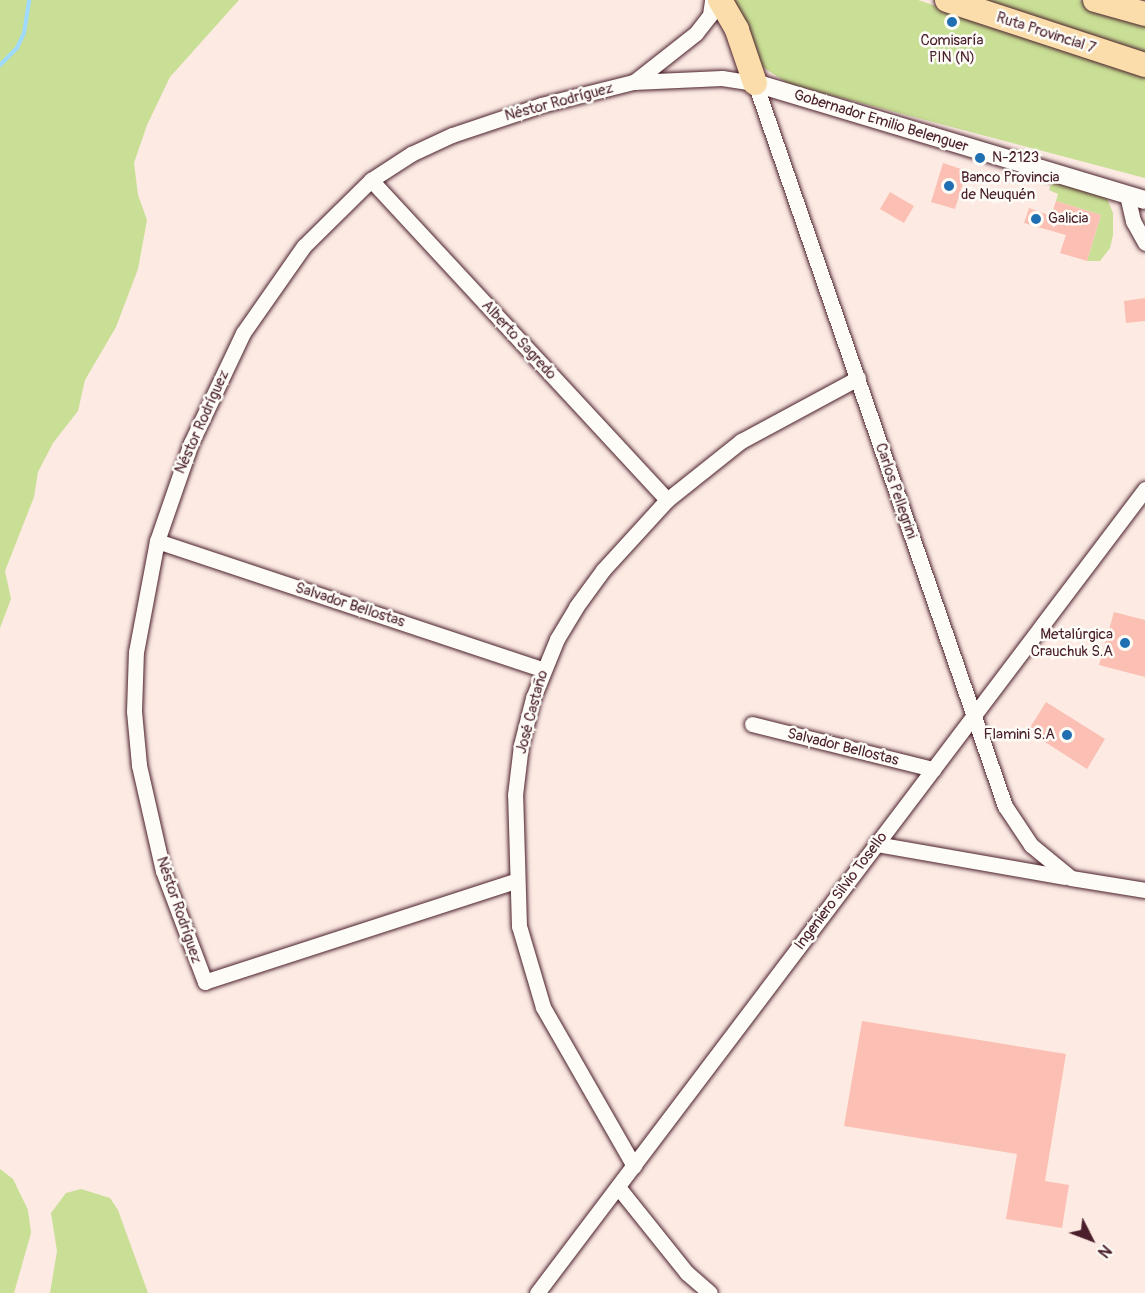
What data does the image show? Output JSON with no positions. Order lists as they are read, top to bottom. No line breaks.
{"streets":{"highway":["Ruta Provincial 7"],"street":["Néstor Rodríguez","Gobernador Emilio Belenguer","Alberto Sagredo","Carlos Pellegrini","Salvador Bellostas","José Castaño","Ingeniero Silvio Tosello"]},"crossings":[["Néstor Rodríguez","Gobernador Emilio Belenguer"],["Néstor Rodríguez","Alberto Sagredo"],["Néstor Rodríguez","Carlos Pellegrini"],["Néstor Rodríguez","Salvador Bellostas"],["Néstor Rodríguez","José Castaño"],["Gobernador Emilio Belenguer","Carlos Pellegrini"],["Alberto Sagredo","José Castaño"],["Carlos Pellegrini","José Castaño"],["Carlos Pellegrini","Ingeniero Silvio Tosello"],["Salvador Bellostas","José Castaño"],["Salvador Bellostas","Ingeniero Silvio Tosello"],["José Castaño","Ingeniero Silvio Tosello"]],"places":["Comisaría PIN (N)","N-2123","Banco Provincia de Neuquén","Galicia","Metalúrgica Crauchuk S.A","Flamini S.A"],"north":"bottom right"}
